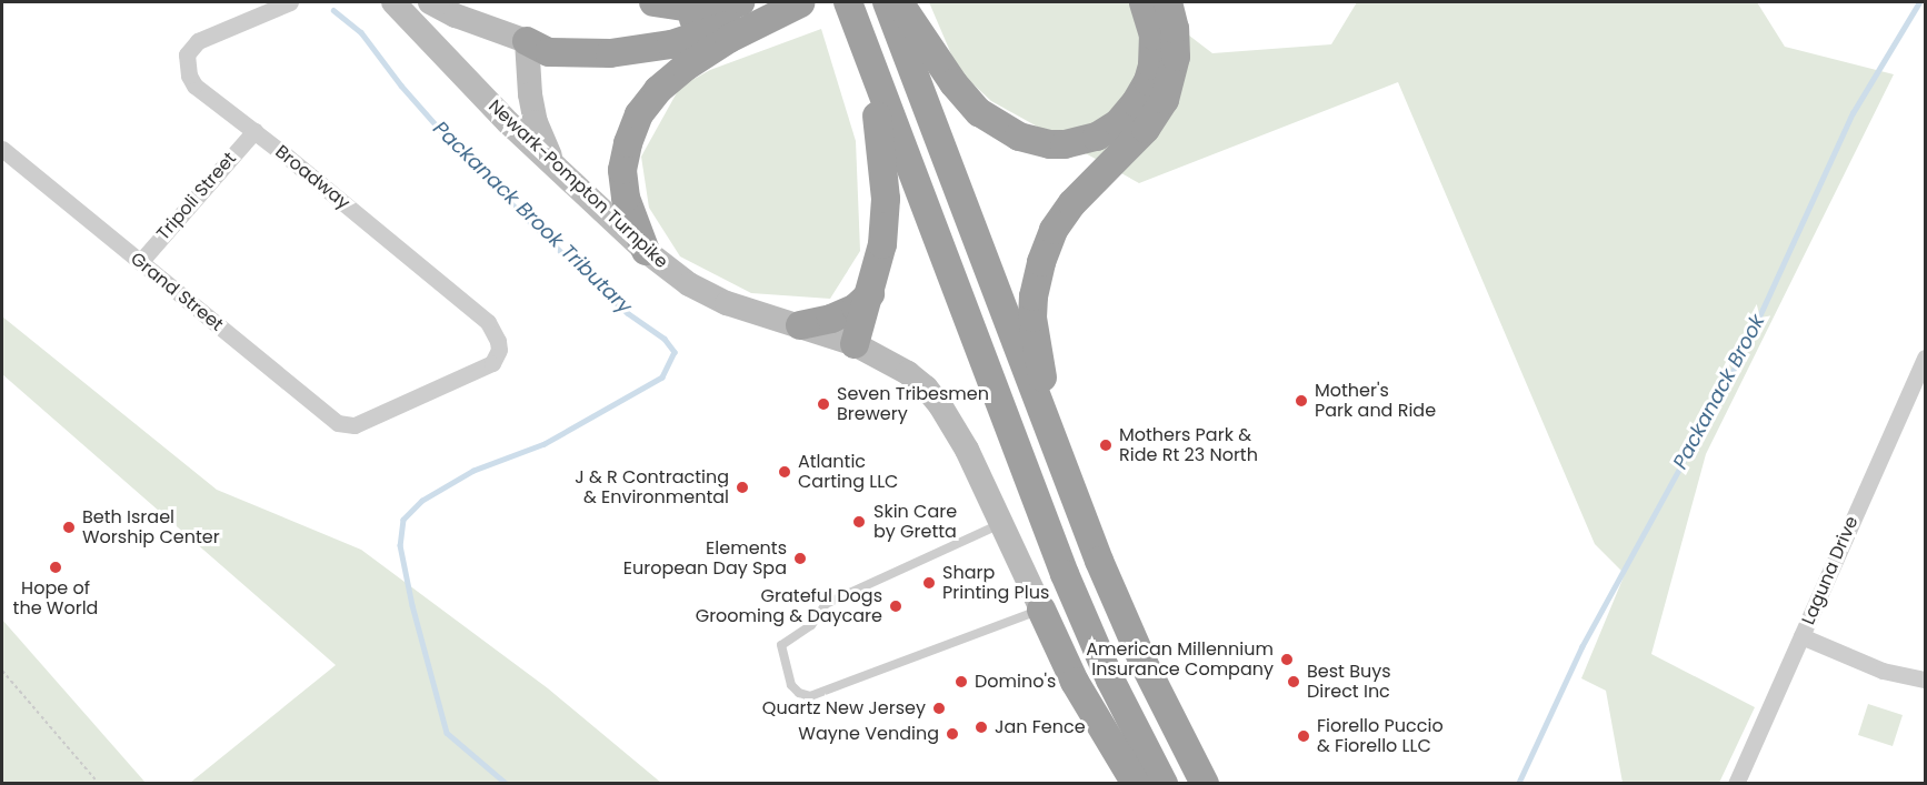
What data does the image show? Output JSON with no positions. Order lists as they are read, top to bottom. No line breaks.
{"streets":{"main road":["Newark-Pompton Turnpike"],"street":["Broadway","Tripoli Street","Grand Street","Laguna Drive"]},"crossings":[["Broadway","Tripoli Street"],["Broadway","Grand Street"],["Tripoli Street","Grand Street"]],"water":["Packanack Brook Tributary","Packanack Brook"],"places":["Mother's Park and Ride","Seven Tribesmen Brewery","Mothers Park & Ride Rt 23 North","Atlantic Carting LLC","J & R Contracting & Environmental","Skin Care by Gretta","Beth Israel Worship Center","Elements European Day Spa","Hope of the World","Sharp Printing Plus","Grateful Dogs Grooming & Daycare","American Millennium Insurance Company","Domino's","Best Buys Direct Inc","Quartz New Jersey","Jan Fence","Wayne Vending","Fiorello Puccio & Fiorello LLC"]}
